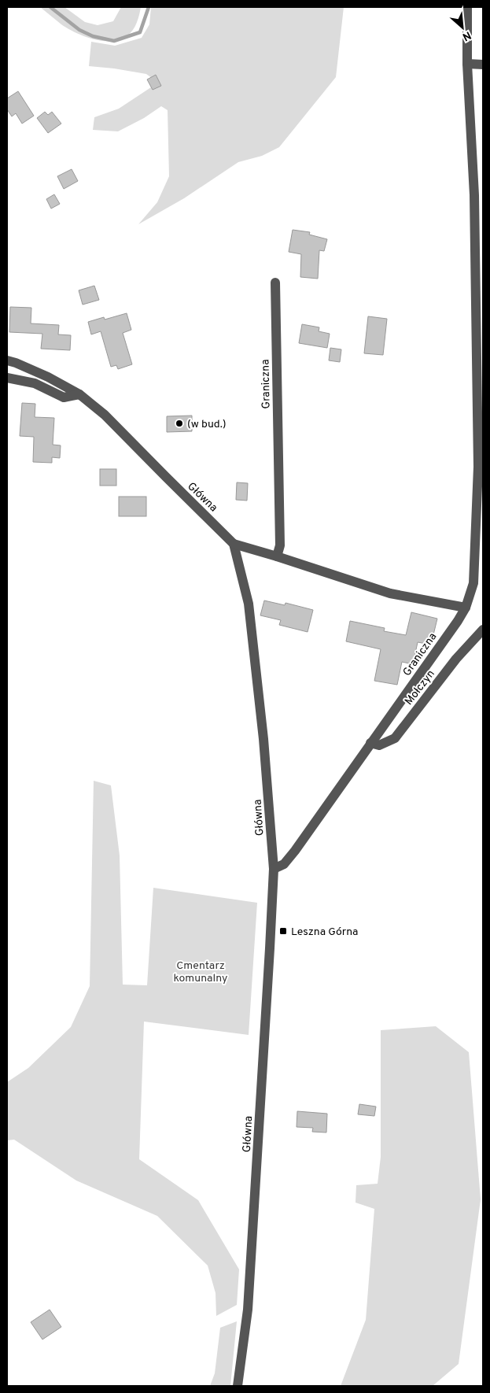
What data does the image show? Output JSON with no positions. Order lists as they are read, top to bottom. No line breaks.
{"streets":{"street":["Graniczna","Główna","Mołczyn"]},"crossings":[["Graniczna","Główna"],["Graniczna","Mołczyn"]],"parks":["Cmentarz komunalny"],"places":{"other":["(w bud.)"],"transit":["Leszna Górna"]},"north":"bottom right"}
